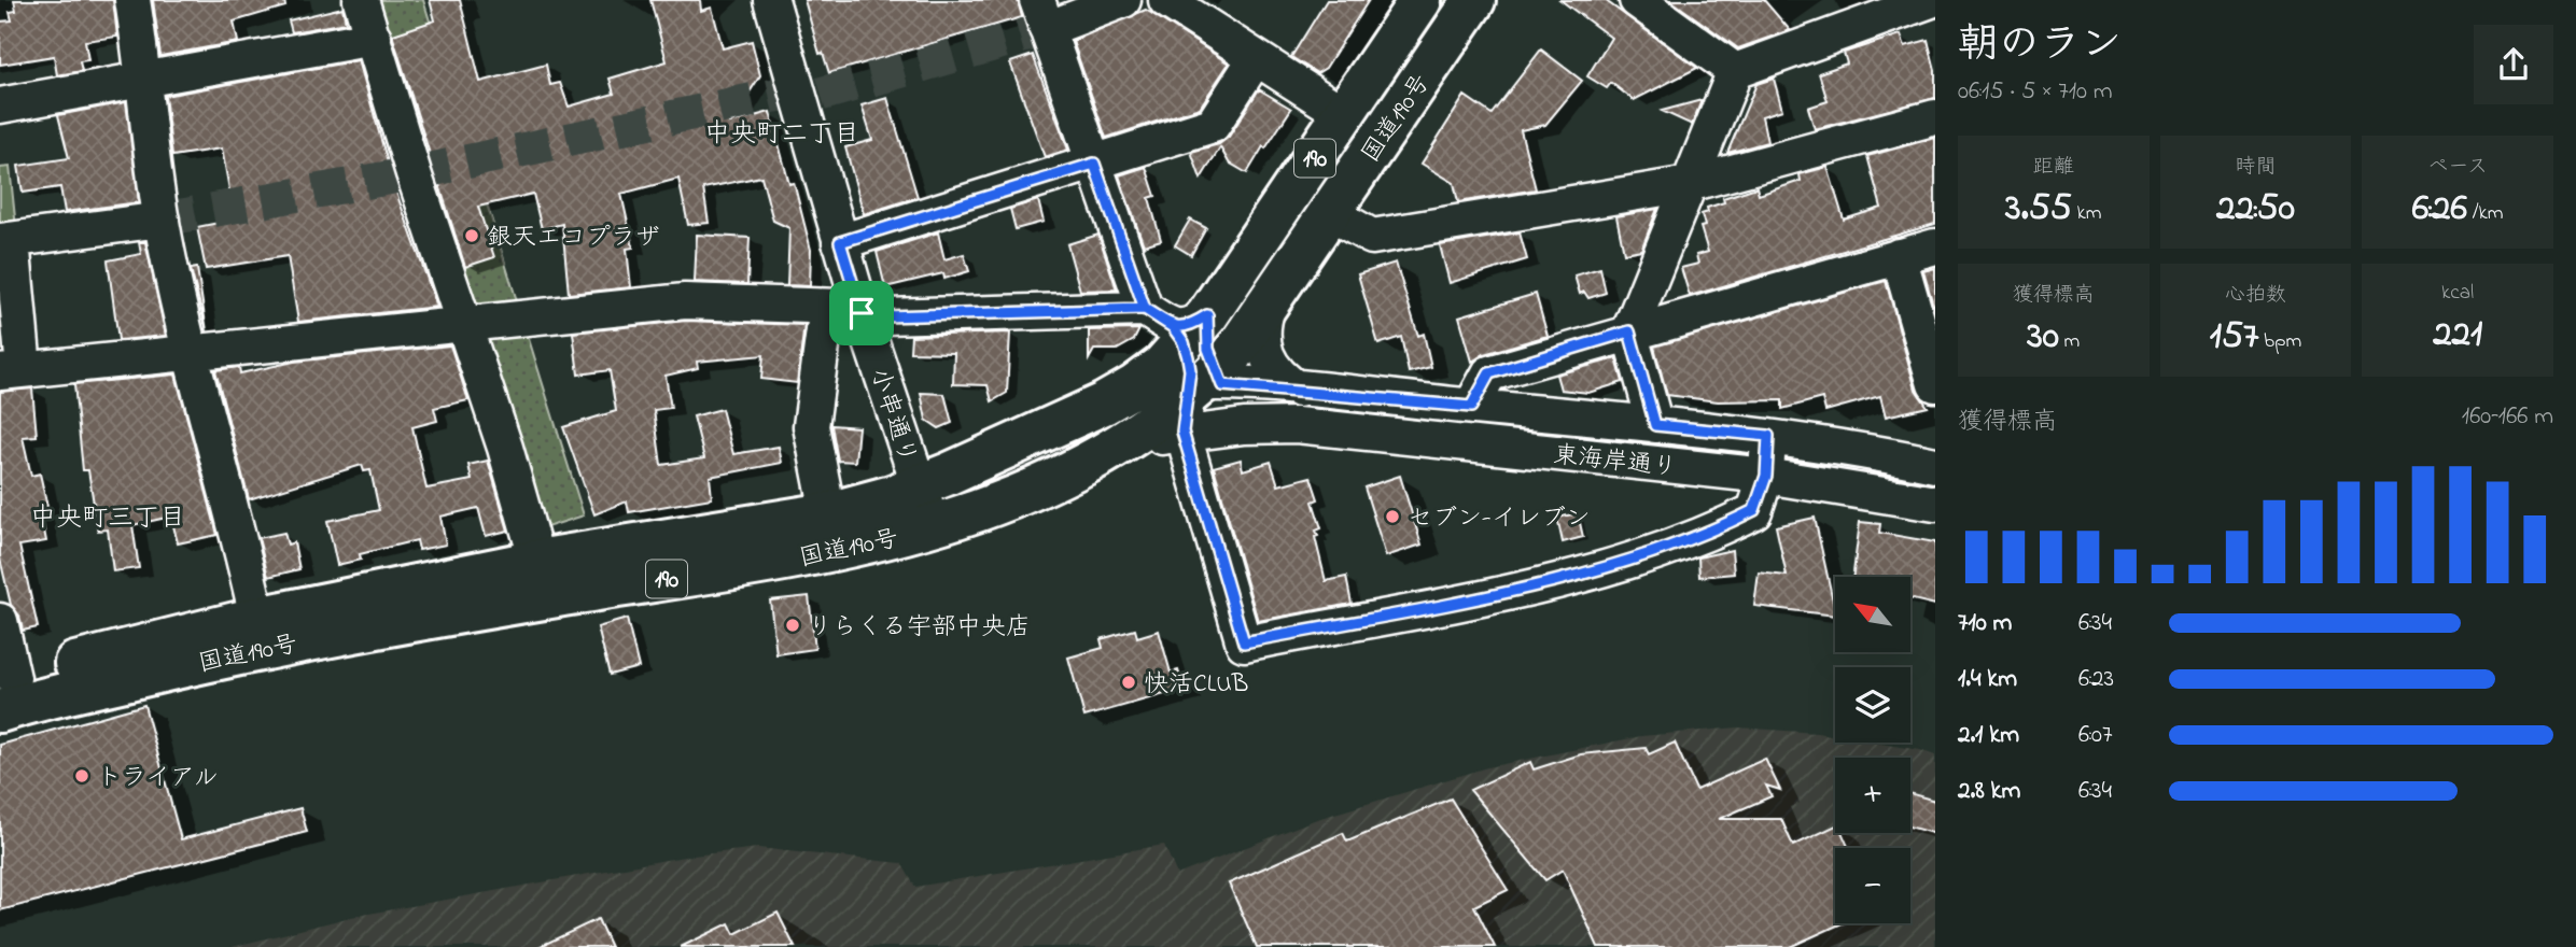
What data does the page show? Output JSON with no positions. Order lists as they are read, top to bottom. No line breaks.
{"streets":{"highway":["国道190号","190"],"street":["小串通り","東海岸通り"]},"crossings":[["国道190号","小串通り"],["国道190号","東海岸通り"]],"districts":["中央町二丁目","中央町三丁目"],"places":["銀天エコプラザ","セブン-イレブン","りらくる宇部中央店","快活CLUB","トライアル"],"north":"top left","page":{"heading":["朝のラン","06:15 · 5 × 710 m"],"stats":[["距離","3.55 km"],["時間","22:50"],["ペース","6:26 /km"],["獲得標高","30 m"],["心拍数","157 bpm"],["kcal","221"]],"chart":["獲得標高","160–166 m"],"map_buttons":["+","−"],"list":[{"name":"710 m","note":"6:34"},{"name":"1.4 km","note":"6:23"},{"name":"2.1 km","note":"6:07"},{"name":"2.8 km","note":"6:34"}]}}
